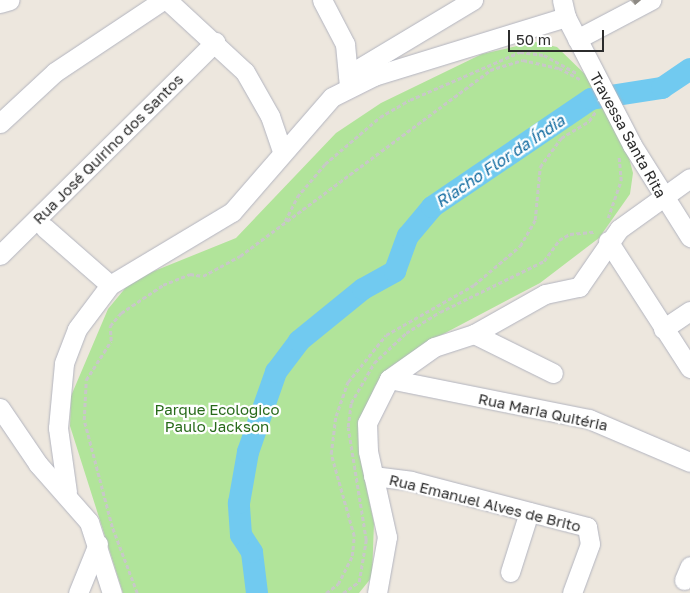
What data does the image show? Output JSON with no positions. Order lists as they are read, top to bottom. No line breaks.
{"streets":{"street":["Travessa Santa Rita","Rua José Quirino dos Santos","Rua Maria Quitéria","Rua Emanuel Alves de Brito"]},"water":["Riacho Flor da Índia"],"parks":["Parque Ecologico Paulo Jackson"],"scale_bar":"50 m"}
